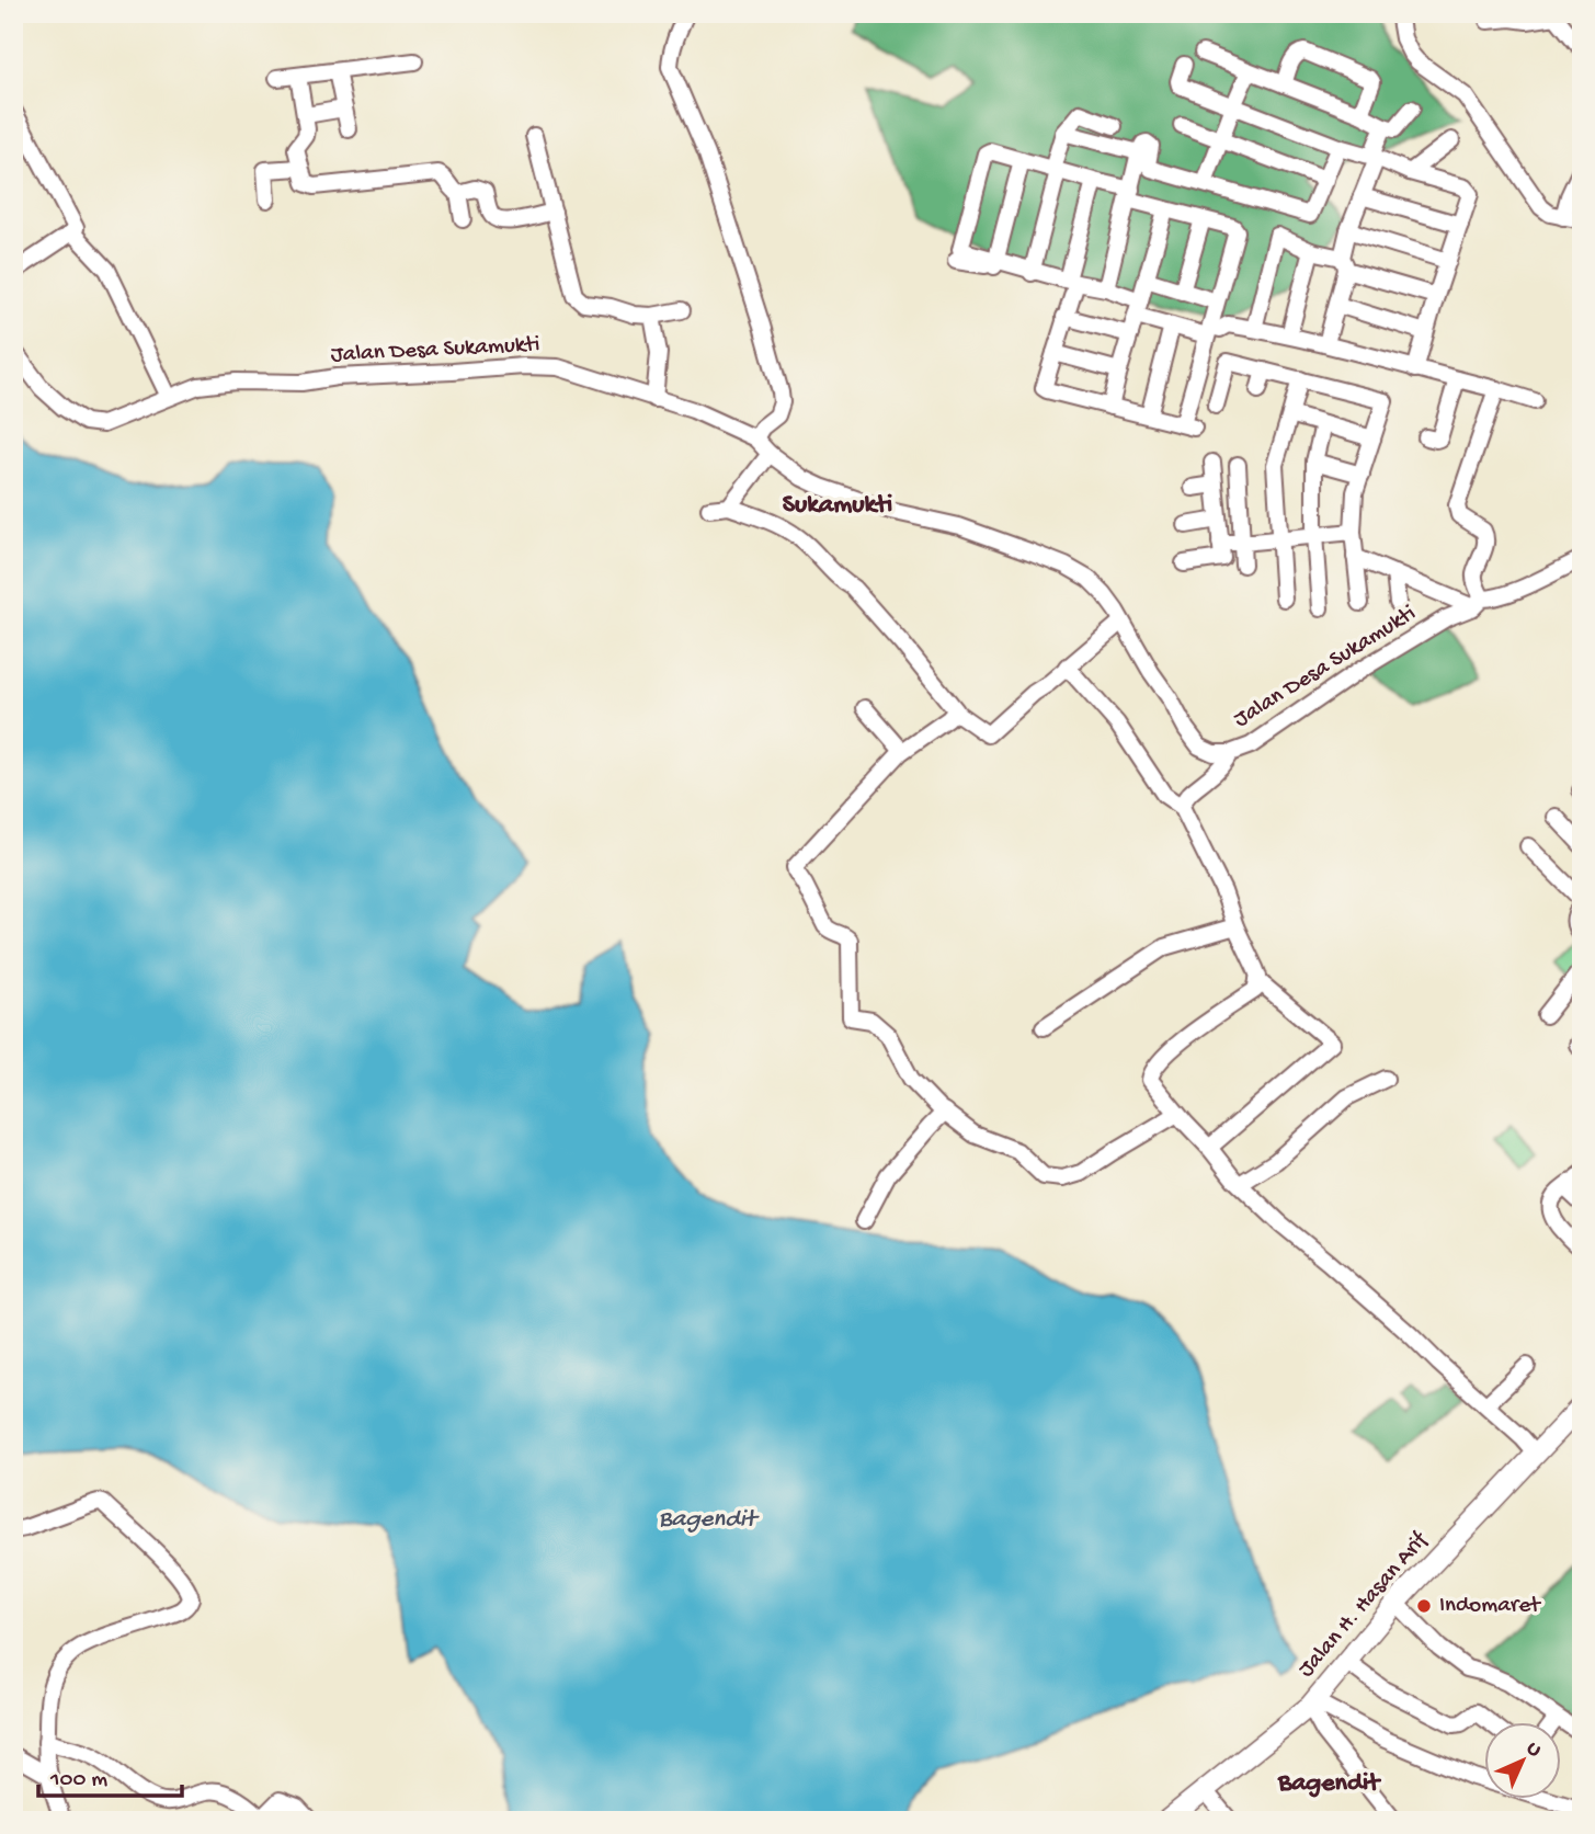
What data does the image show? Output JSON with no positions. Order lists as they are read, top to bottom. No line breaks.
{"streets":{"main road":["Jalan H. Hasan Arif"],"street":["Jalan Desa Sukamukti"]},"districts":["Sukamukti","Bagendit"],"water":["Bagendit"],"places":["Indomaret"],"scale_bar":"100 m","north":"top right"}
